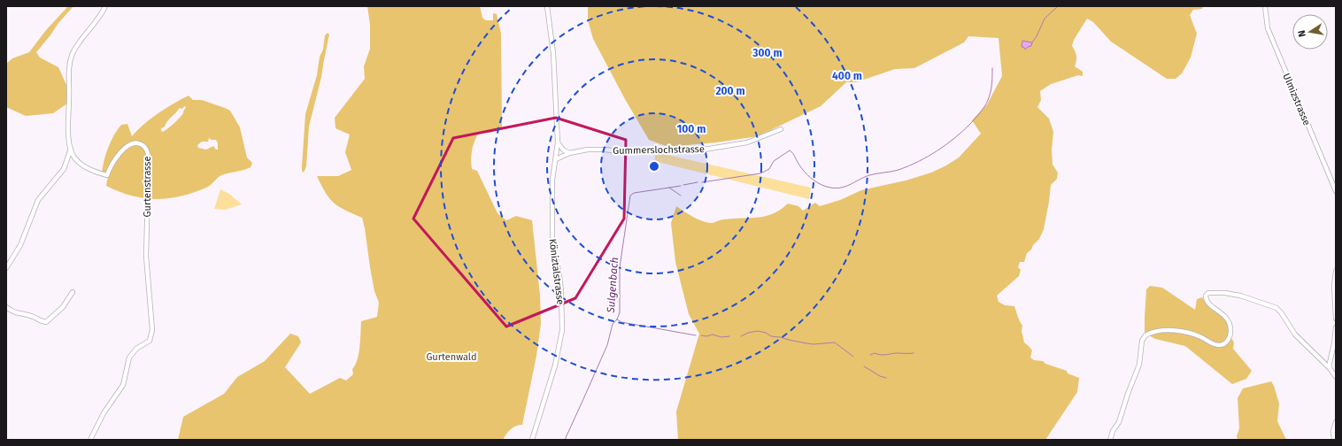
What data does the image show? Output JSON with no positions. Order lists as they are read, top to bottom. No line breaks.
{"streets":{"street":["Ulmizstrasse","Gummerslochstrasse","Gurtenstrasse","Köniztalstrasse"]},"crossings":[["Gummerslochstrasse","Köniztalstrasse"]],"water":["Sulgenbach"],"parks":["Gurtenwald"],"north":"left","rings":["300 m","400 m","200 m","100 m"]}
